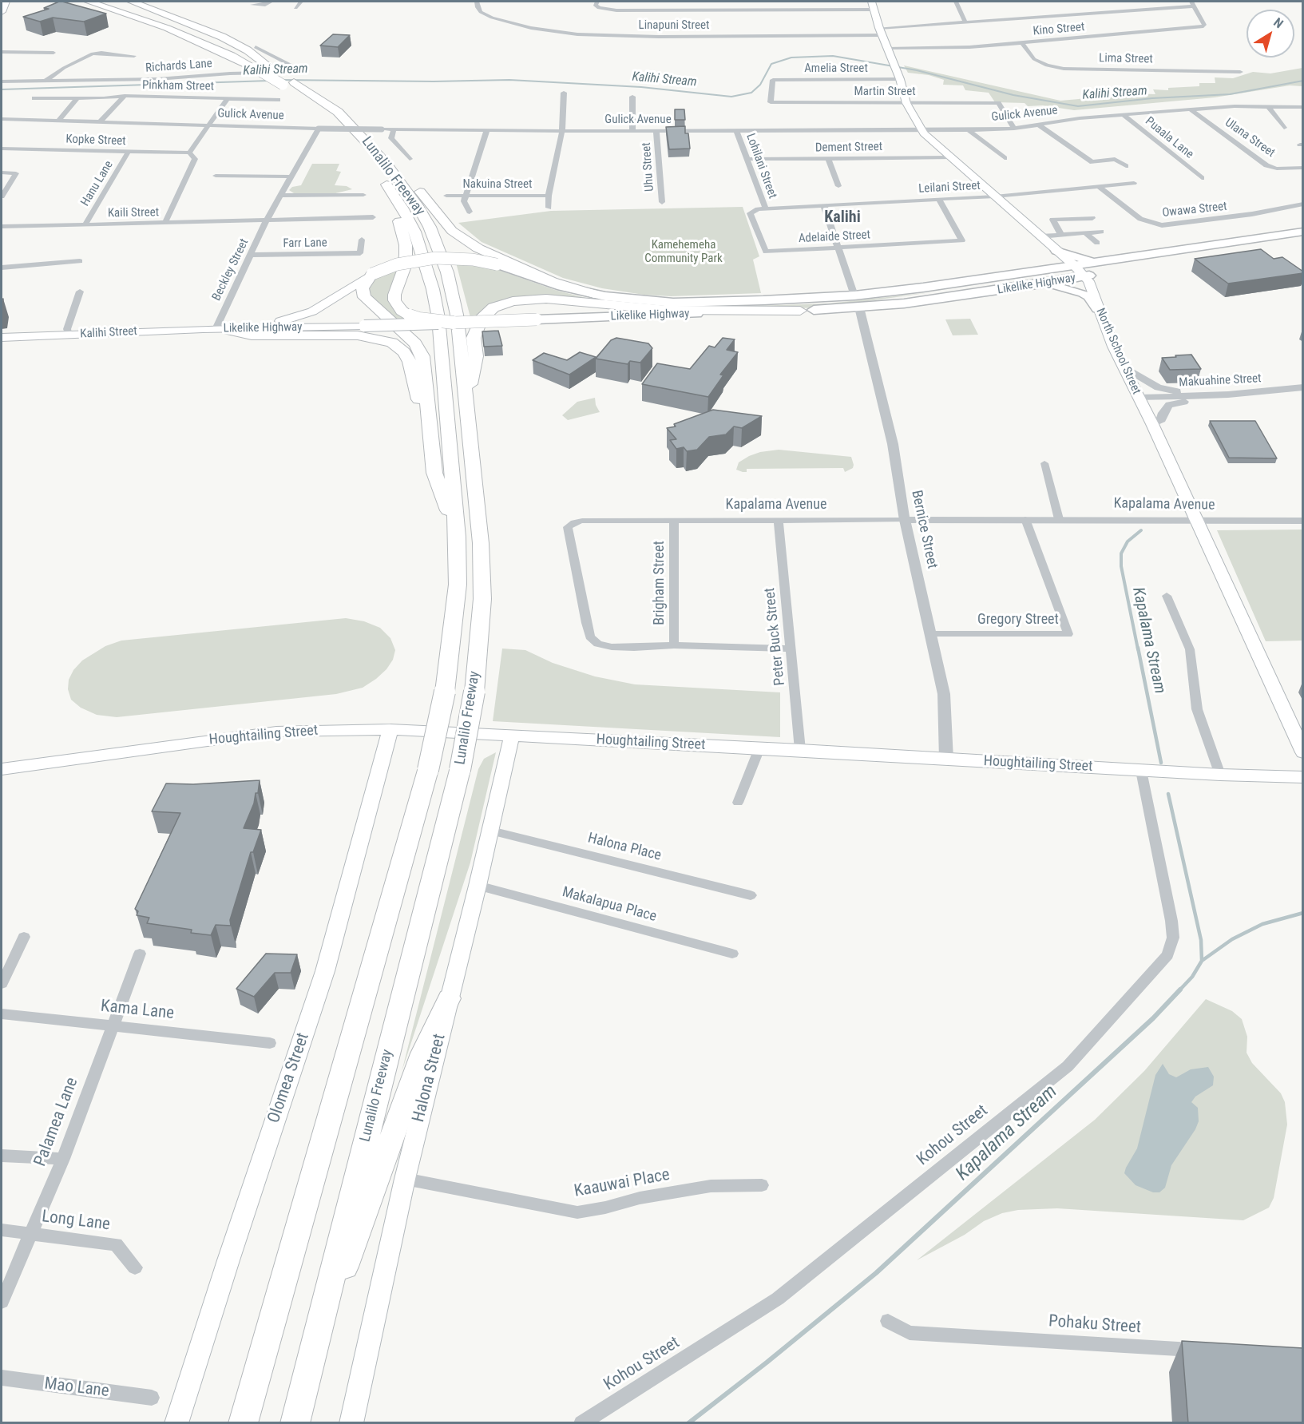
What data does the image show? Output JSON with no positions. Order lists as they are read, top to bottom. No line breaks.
{"streets":{"highway":["Lunalilo Freeway","Likelike Highway"],"main road":["Kalihi Street","North School Street","Houghtailing Street","Olomea Street","Halona Street"],"street":["Linapuni Street","Kino Street","Lima Street","Richards Lane","Amelia Street","Pinkham Street","Martin Street","Gulick Avenue","Puaala Lane","Ulana Street","Kopke Street","Dement Street","Lohilani Street","Uhu Street","Hanu Lane","Nakuina Street","Leilani Street","Owawa Street","Kaili Street","Adelaide Street","Farr Lane","Beckley Street","Makuahine Street","Kapalama Avenue","Bernice Street","Brigham Street","Gregory Street","Peter Buck Street","Halona Place","Makalapua Place","Kama Lane","Palamea Lane","Kohou Street","Kaauwai Place","Long Lane","Pohaku Street","Mao Lane"]},"crossings":[["Linapuni Street","Kino Street"],["Linapuni Street","North School Street"],["Kino Street","Lima Street"],["Kino Street","North School Street"],["Amelia Street","Martin Street"],["Amelia Street","North School Street"],["Martin Street","Gulick Avenue"],["Martin Street","North School Street"],["Gulick Avenue","Puaala Lane"],["Gulick Avenue","Ulana Street"],["Gulick Avenue","Lohilani Street"],["Gulick Avenue","Uhu Street"],["Gulick Avenue","Beckley Street"],["Gulick Avenue","North School Street"],["Kopke Street","Hanu Lane"],["Dement Street","Lohilani Street"],["Dement Street","North School Street"],["Lohilani Street","Leilani Street"],["Lohilani Street","Adelaide Street"],["Hanu Lane","Kaili Street"],["Leilani Street","Owawa Street"],["Leilani Street","Adelaide Street"],["Leilani Street","North School Street"],["Kaili Street","Beckley Street"],["Farr Lane","Beckley Street"],["Beckley Street","Likelike Highway"],["Beckley Street","Kalihi Street"],["Likelike Highway","Kalihi Street"],["Likelike Highway","North School Street"],["Likelike Highway","Bernice Street"],["North School Street","Makuahine Street"],["North School Street","Kapalama Avenue"],["Kapalama Avenue","Bernice Street"],["Kapalama Avenue","Brigham Street"],["Kapalama Avenue","Gregory Street"],["Kapalama Avenue","Peter Buck Street"],["Bernice Street","Gregory Street"],["Bernice Street","Houghtailing Street"],["Peter Buck Street","Houghtailing Street"],["Houghtailing Street","Olomea Street"],["Houghtailing Street","Halona Street"],["Houghtailing Street","Kohou Street"],["Halona Place","Halona Street"],["Makalapua Place","Halona Street"],["Kama Lane","Palamea Lane"],["Halona Street","Kaauwai Place"],["Palamea Lane","Long Lane"]],"districts":["Kalihi"],"water":["Kalihi Stream","Kapalama Stream"],"parks":["Kamehemeha Community Park"],"north":"top right"}
